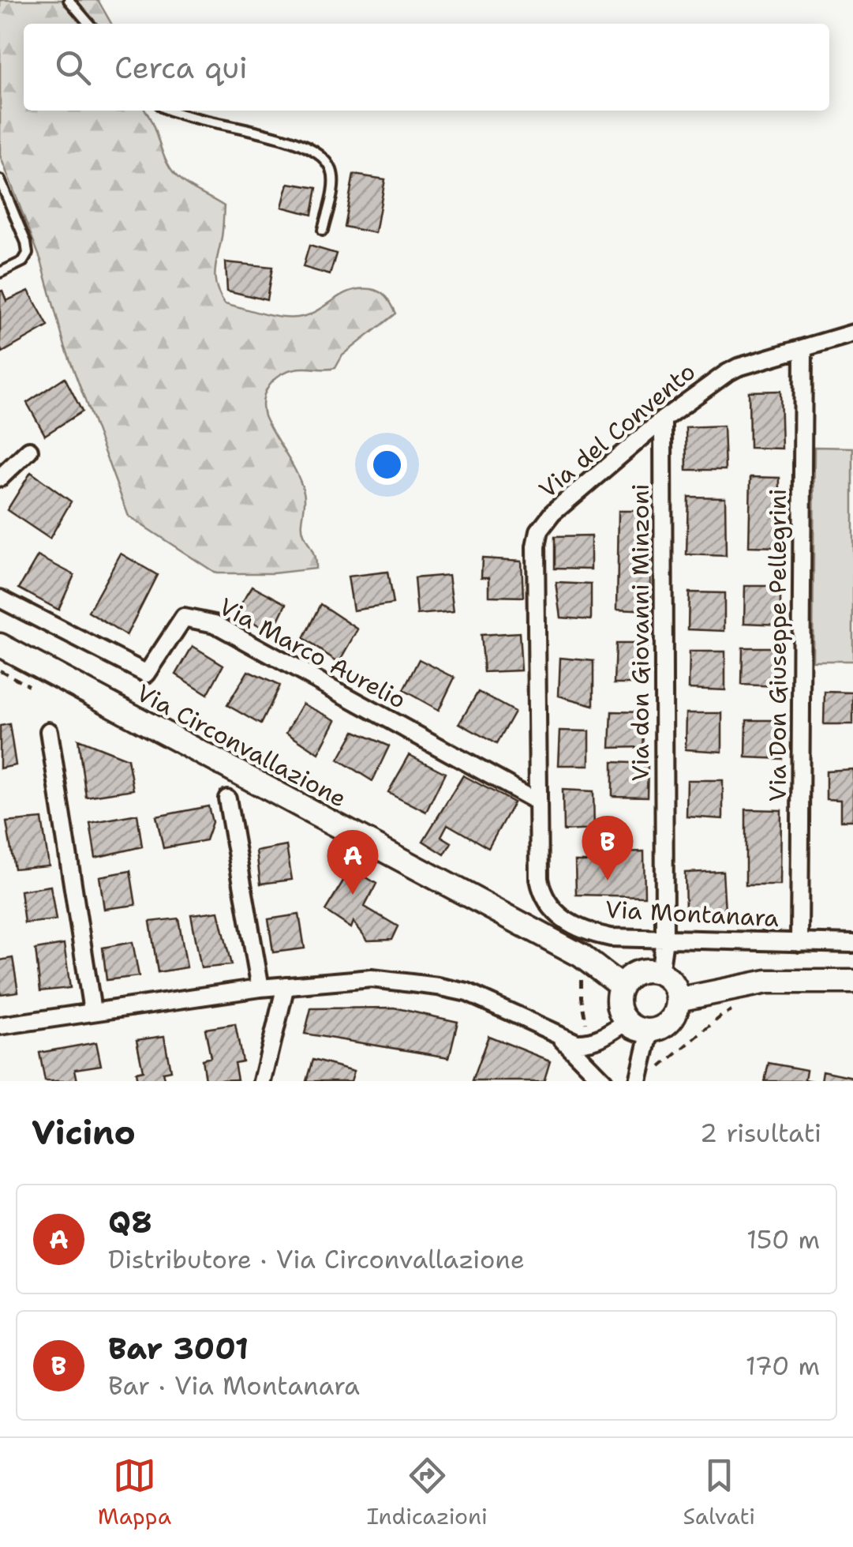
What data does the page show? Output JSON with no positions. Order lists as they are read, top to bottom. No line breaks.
{"streets":{"main road":["Via Circonvallazione"],"street":["Via del Convento","Via don Giovanni Minzoni","Via Don Giuseppe Pellegrini","Via Marco Aurelio","Via Montanara"]},"crossings":[["Via del Convento","Via don Giovanni Minzoni"],["Via del Convento","Via Don Giuseppe Pellegrini"],["Via del Convento","Via Marco Aurelio"],["Via del Convento","Via Montanara"],["Via don Giovanni Minzoni","Via Circonvallazione"],["Via don Giovanni Minzoni","Via Montanara"],["Via Don Giuseppe Pellegrini","Via Montanara"],["Via Marco Aurelio","Via Montanara"]],"page":{"search":"Cerca qui","pins":["B","A"],"heading":["Vicino","2 risultati"],"list":[{"mark":"A","name":"Q8","note":"Distributore · Via Circonvallazione","value":"150 m"},{"mark":"B","name":"Bar 3001","note":"Bar · Via Montanara","value":"170 m"}],"nav":["Mappa","Indicazioni","Salvati"]}}
